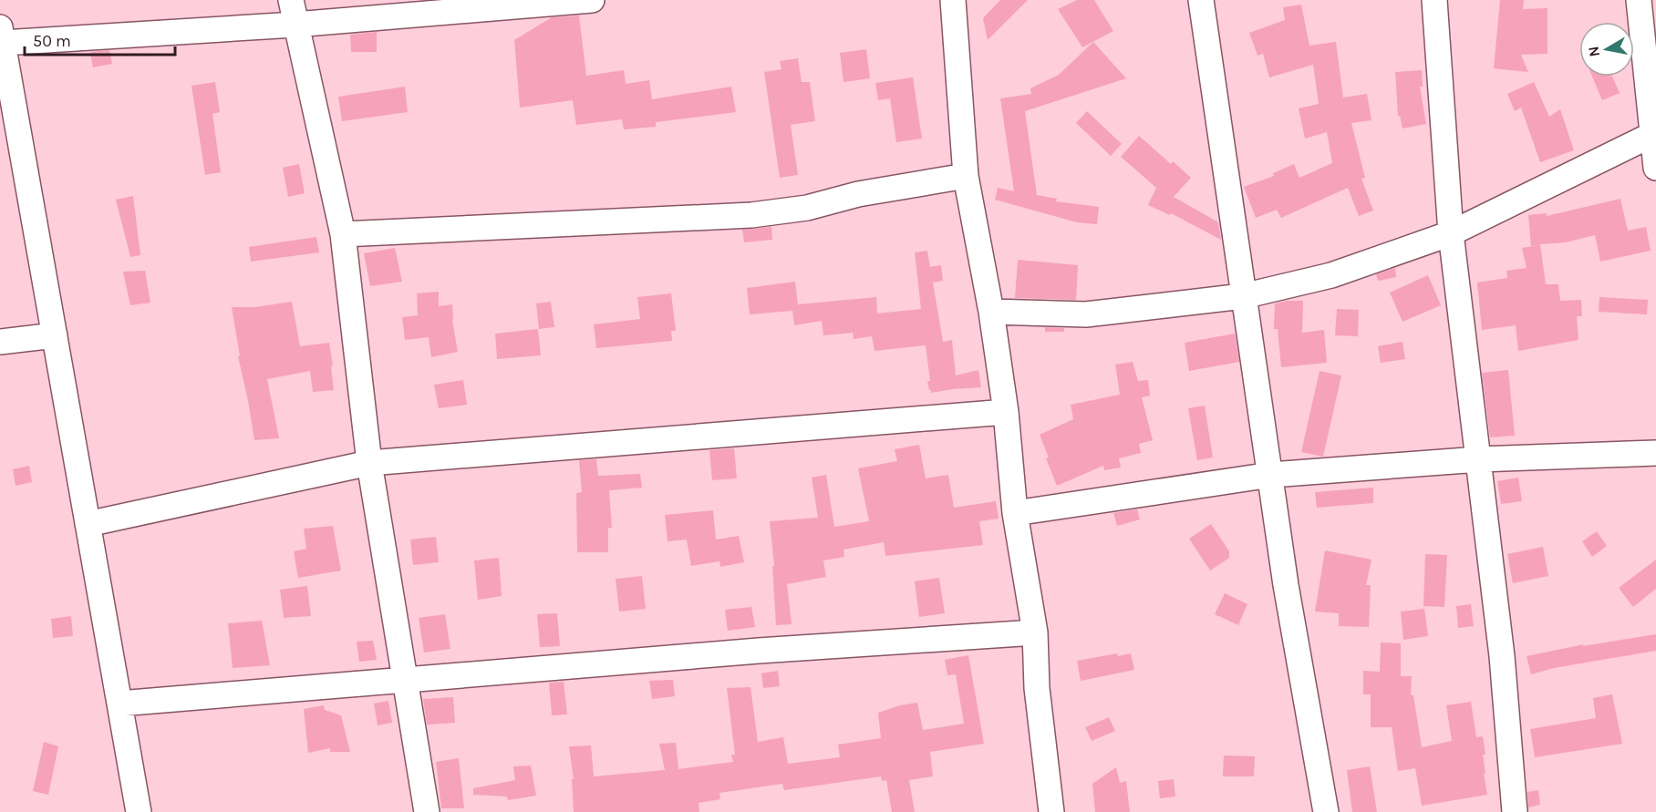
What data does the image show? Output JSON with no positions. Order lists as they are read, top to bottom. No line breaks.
{"scale_bar":"50 m","north":"left"}
